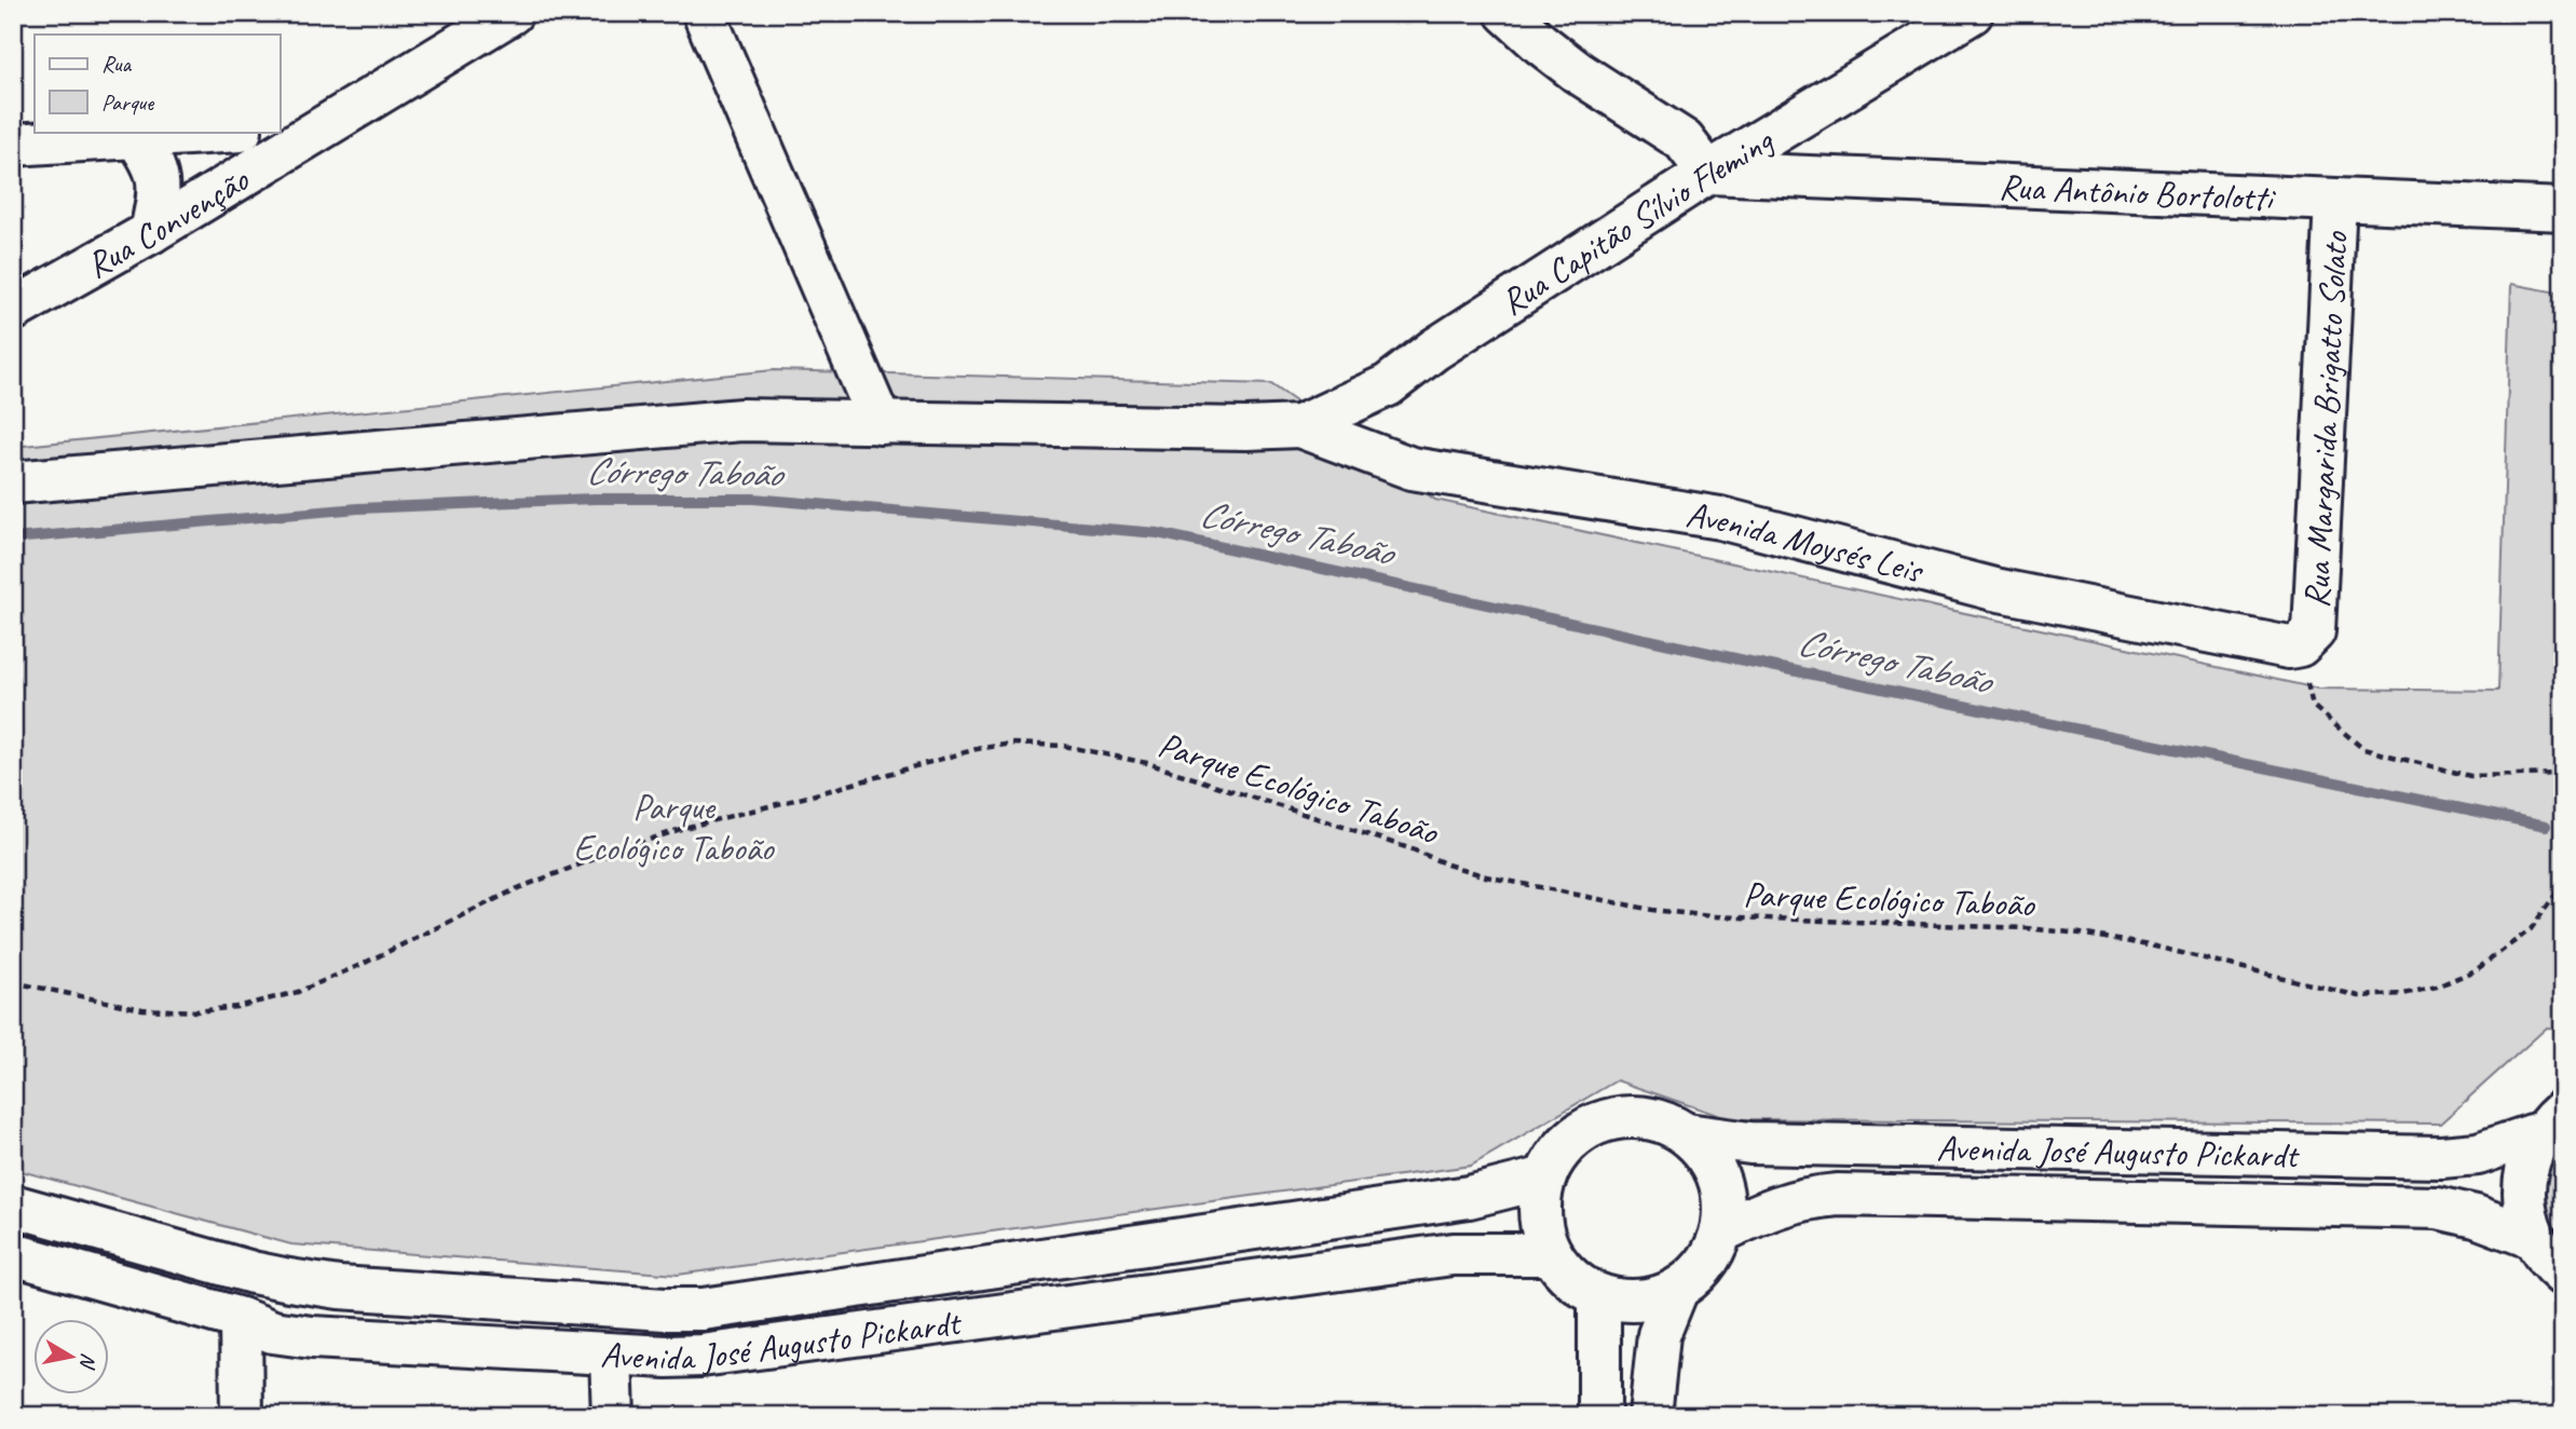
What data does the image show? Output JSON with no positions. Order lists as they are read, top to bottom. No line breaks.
{"streets":{"street":["Rua Antônio Bortolotti","Rua Convenção","Rua Capitão Sílvio Fleming","Rua Margarida Brigatto Solato","Avenida Moysés Leis","Avenida José Augusto Pickardt"],"path":["Parque Ecológico Taboão"]},"crossings":[["Rua Antônio Bortolotti","Rua Capitão Sílvio Fleming"],["Rua Antônio Bortolotti","Rua Margarida Brigatto Solato"],["Rua Capitão Sílvio Fleming","Avenida Moysés Leis"],["Rua Margarida Brigatto Solato","Avenida Moysés Leis"]],"water":["Córrego Taboão"],"parks":["Parque Ecológico Taboão"],"legend":["Rua","Parque"],"north":"right"}
